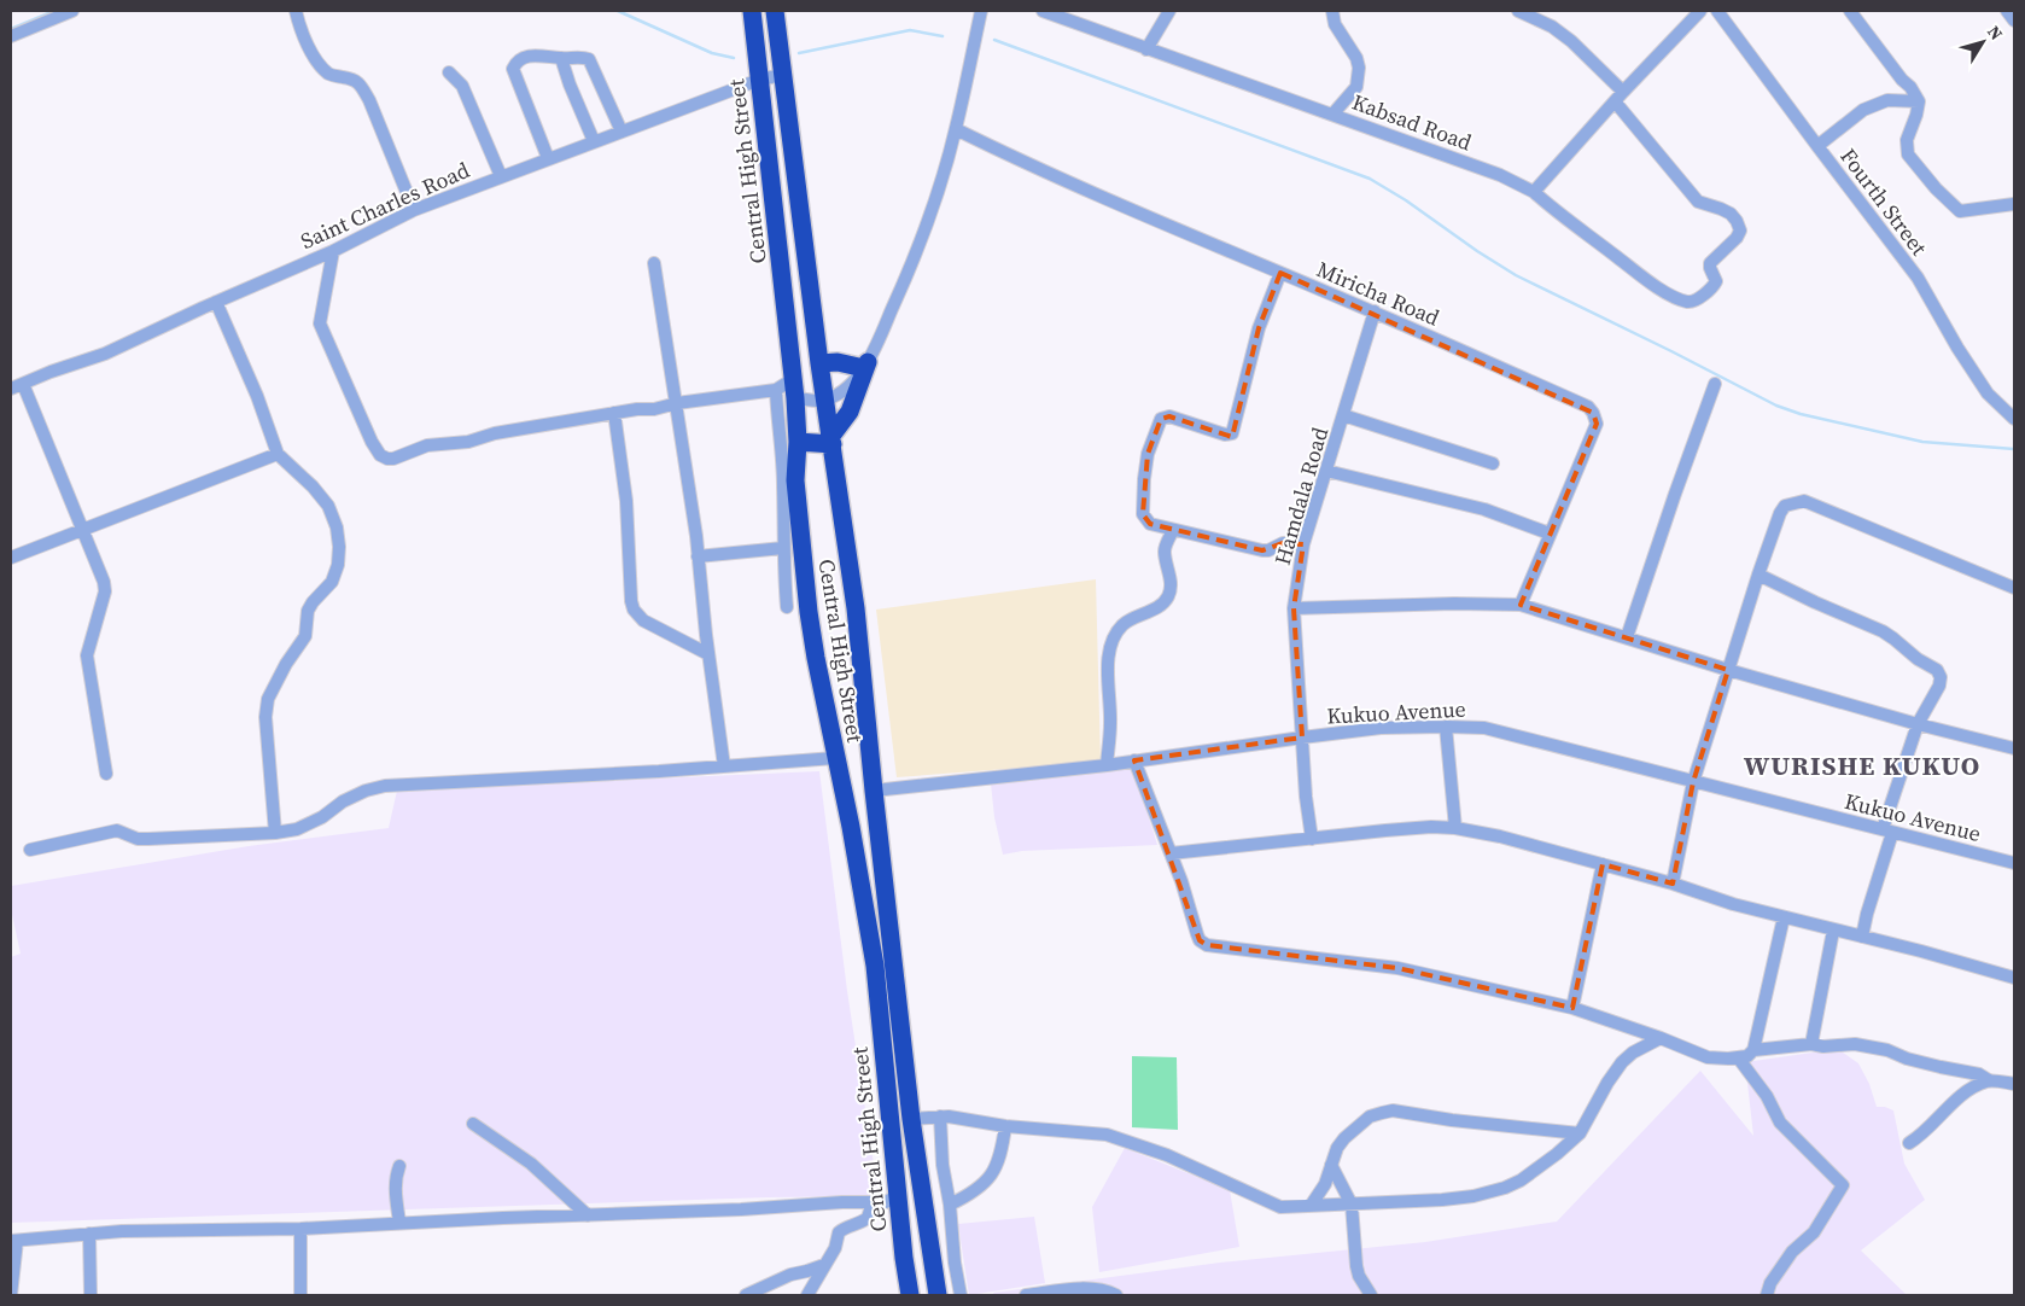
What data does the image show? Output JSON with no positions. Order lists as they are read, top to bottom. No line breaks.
{"streets":{"highway":["Central High Street"],"street":["Kabsad Road","Fourth Street","Saint Charles Road","Miricha Road","Hamdala Road","Kukuo Avenue"]},"crossings":[["Central High Street","Saint Charles Road"],["Central High Street","Kukuo Avenue"],["Miricha Road","Hamdala Road"],["Hamdala Road","Kukuo Avenue"]],"districts":["WURISHE KUKUO"],"north":"top right"}
